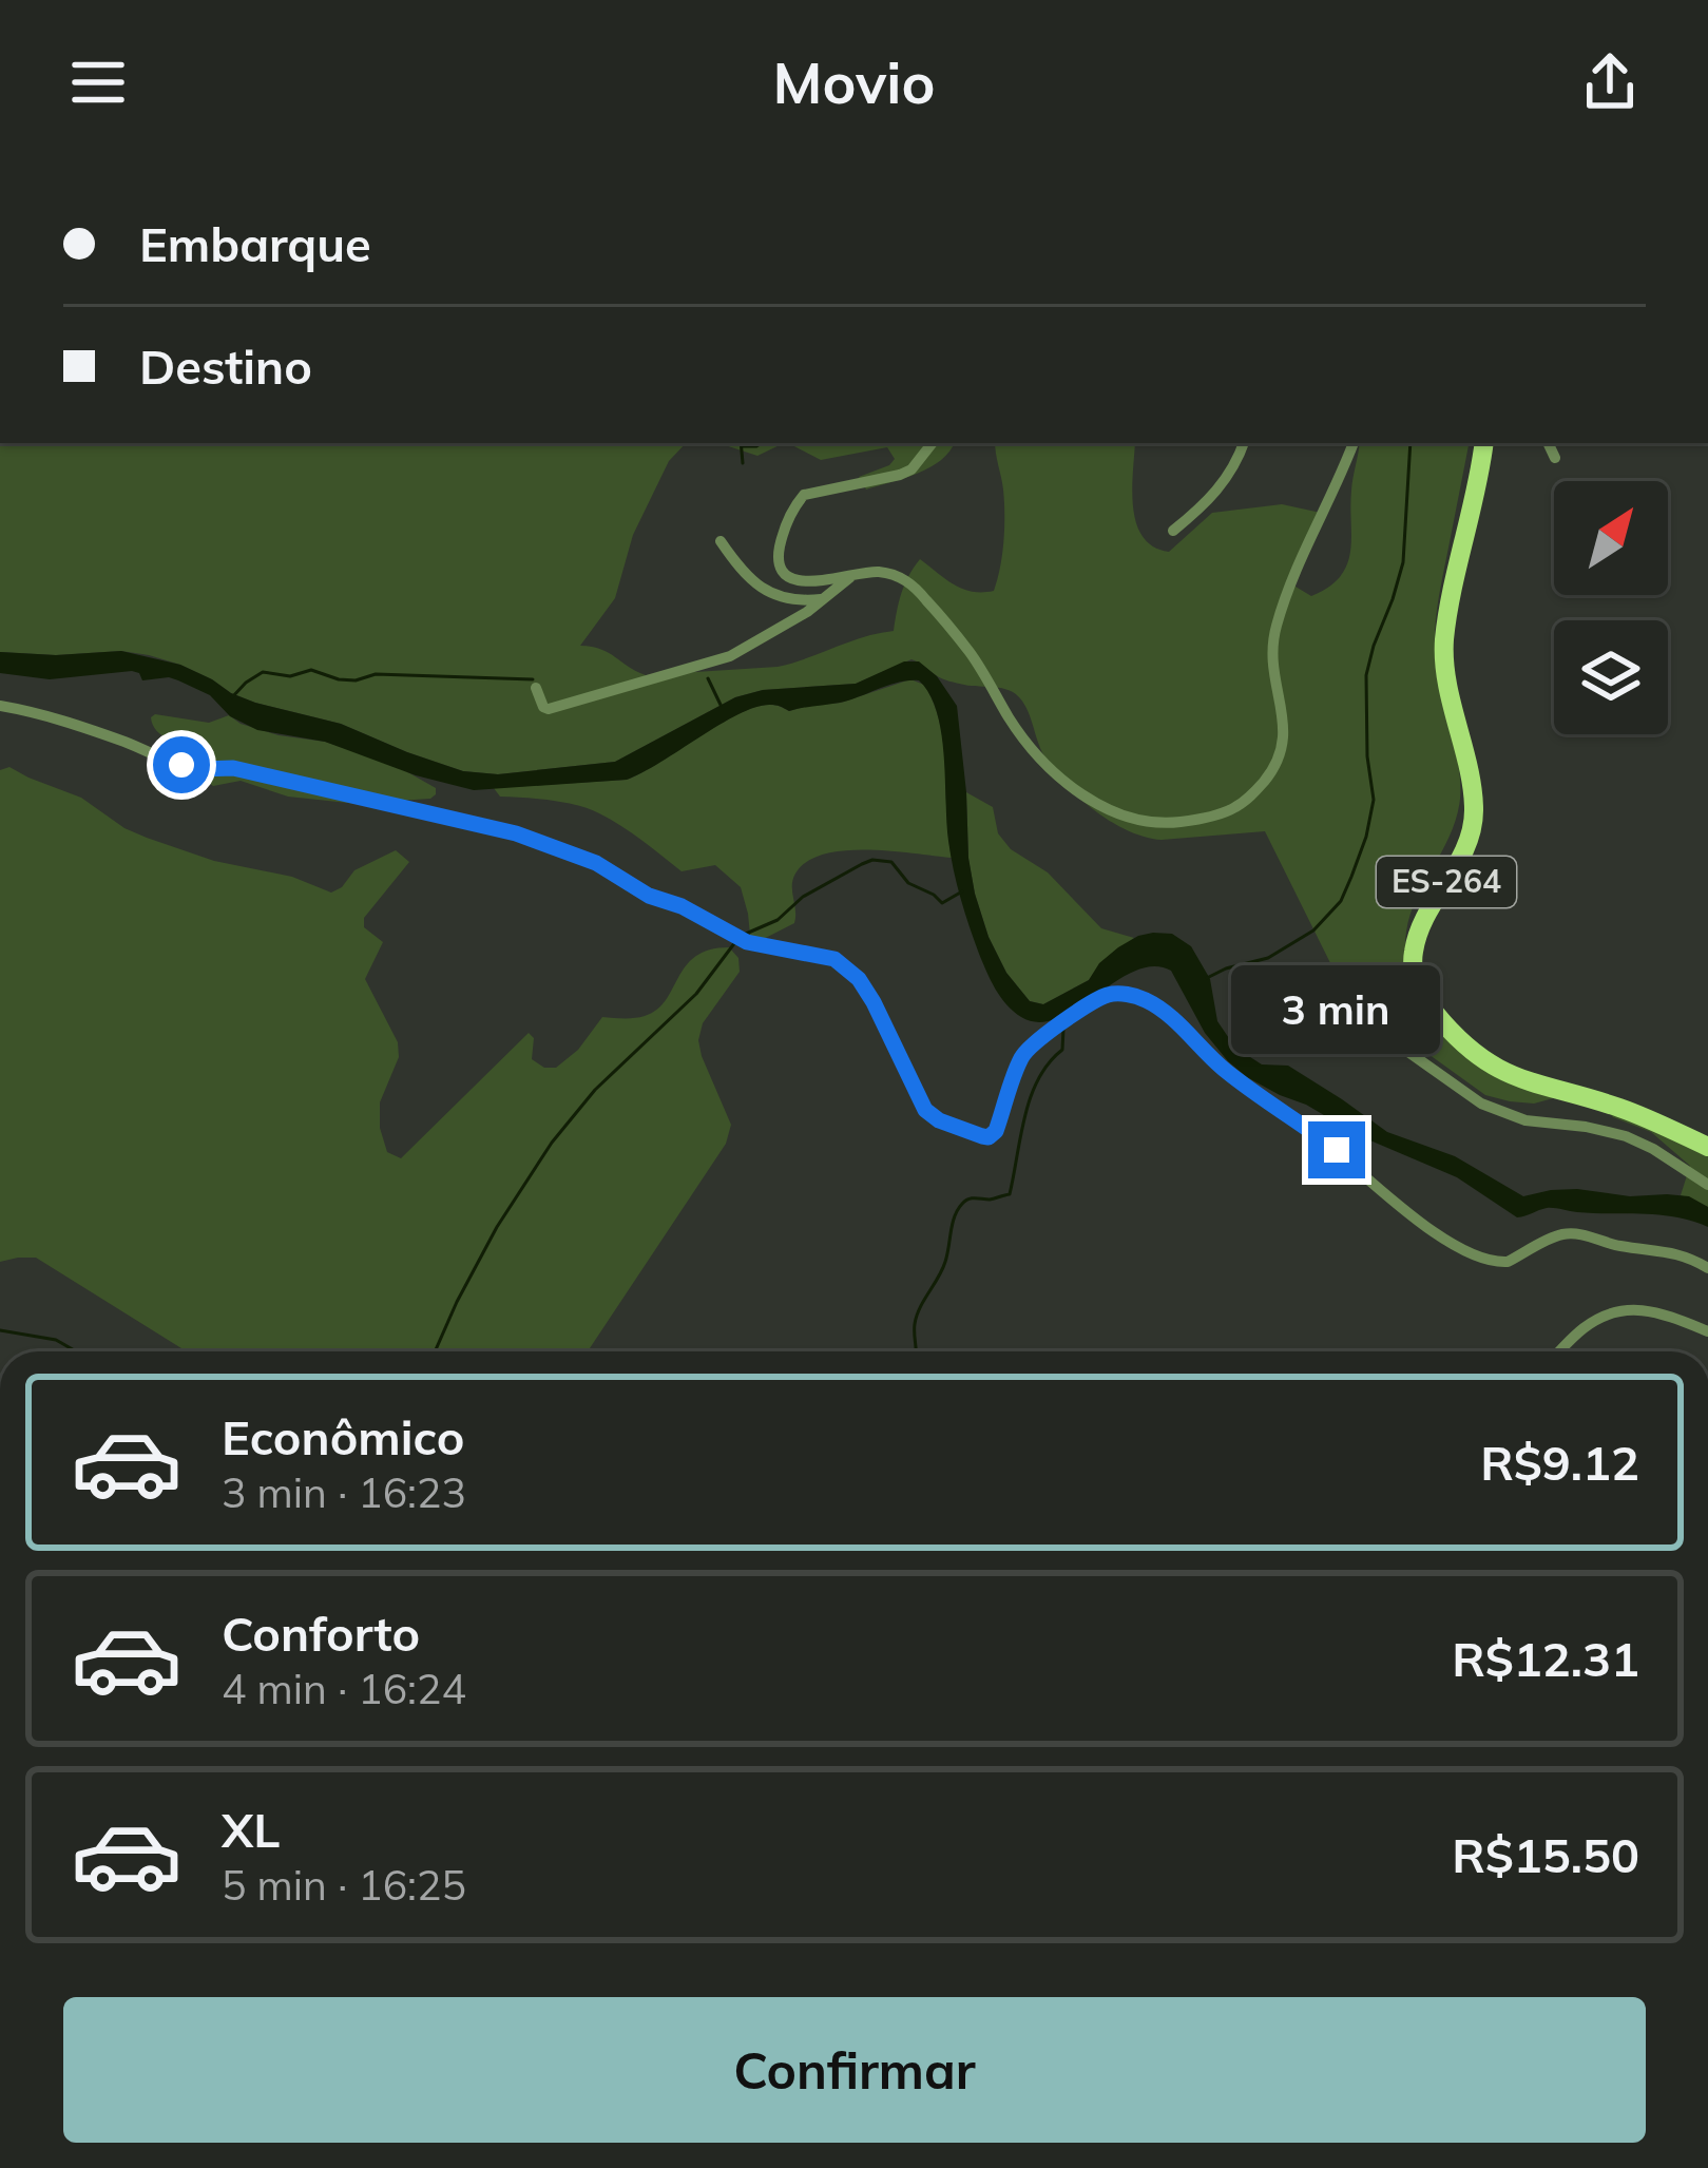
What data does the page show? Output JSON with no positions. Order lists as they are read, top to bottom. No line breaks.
{"streets":{"main road":["ES-264"]},"north":"top right","page":{"header":"Movio","banner":["Embarque","Destino"],"bubble":"3 min","list":[{"name":"Econômico","note":"3 min · 16:23","value":"R$9.12"},{"name":"Conforto","note":"4 min · 16:24","value":"R$12.31"},{"name":"XL","note":"5 min · 16:25","value":"R$15.50"}],"buttons":"Confirmar"}}
